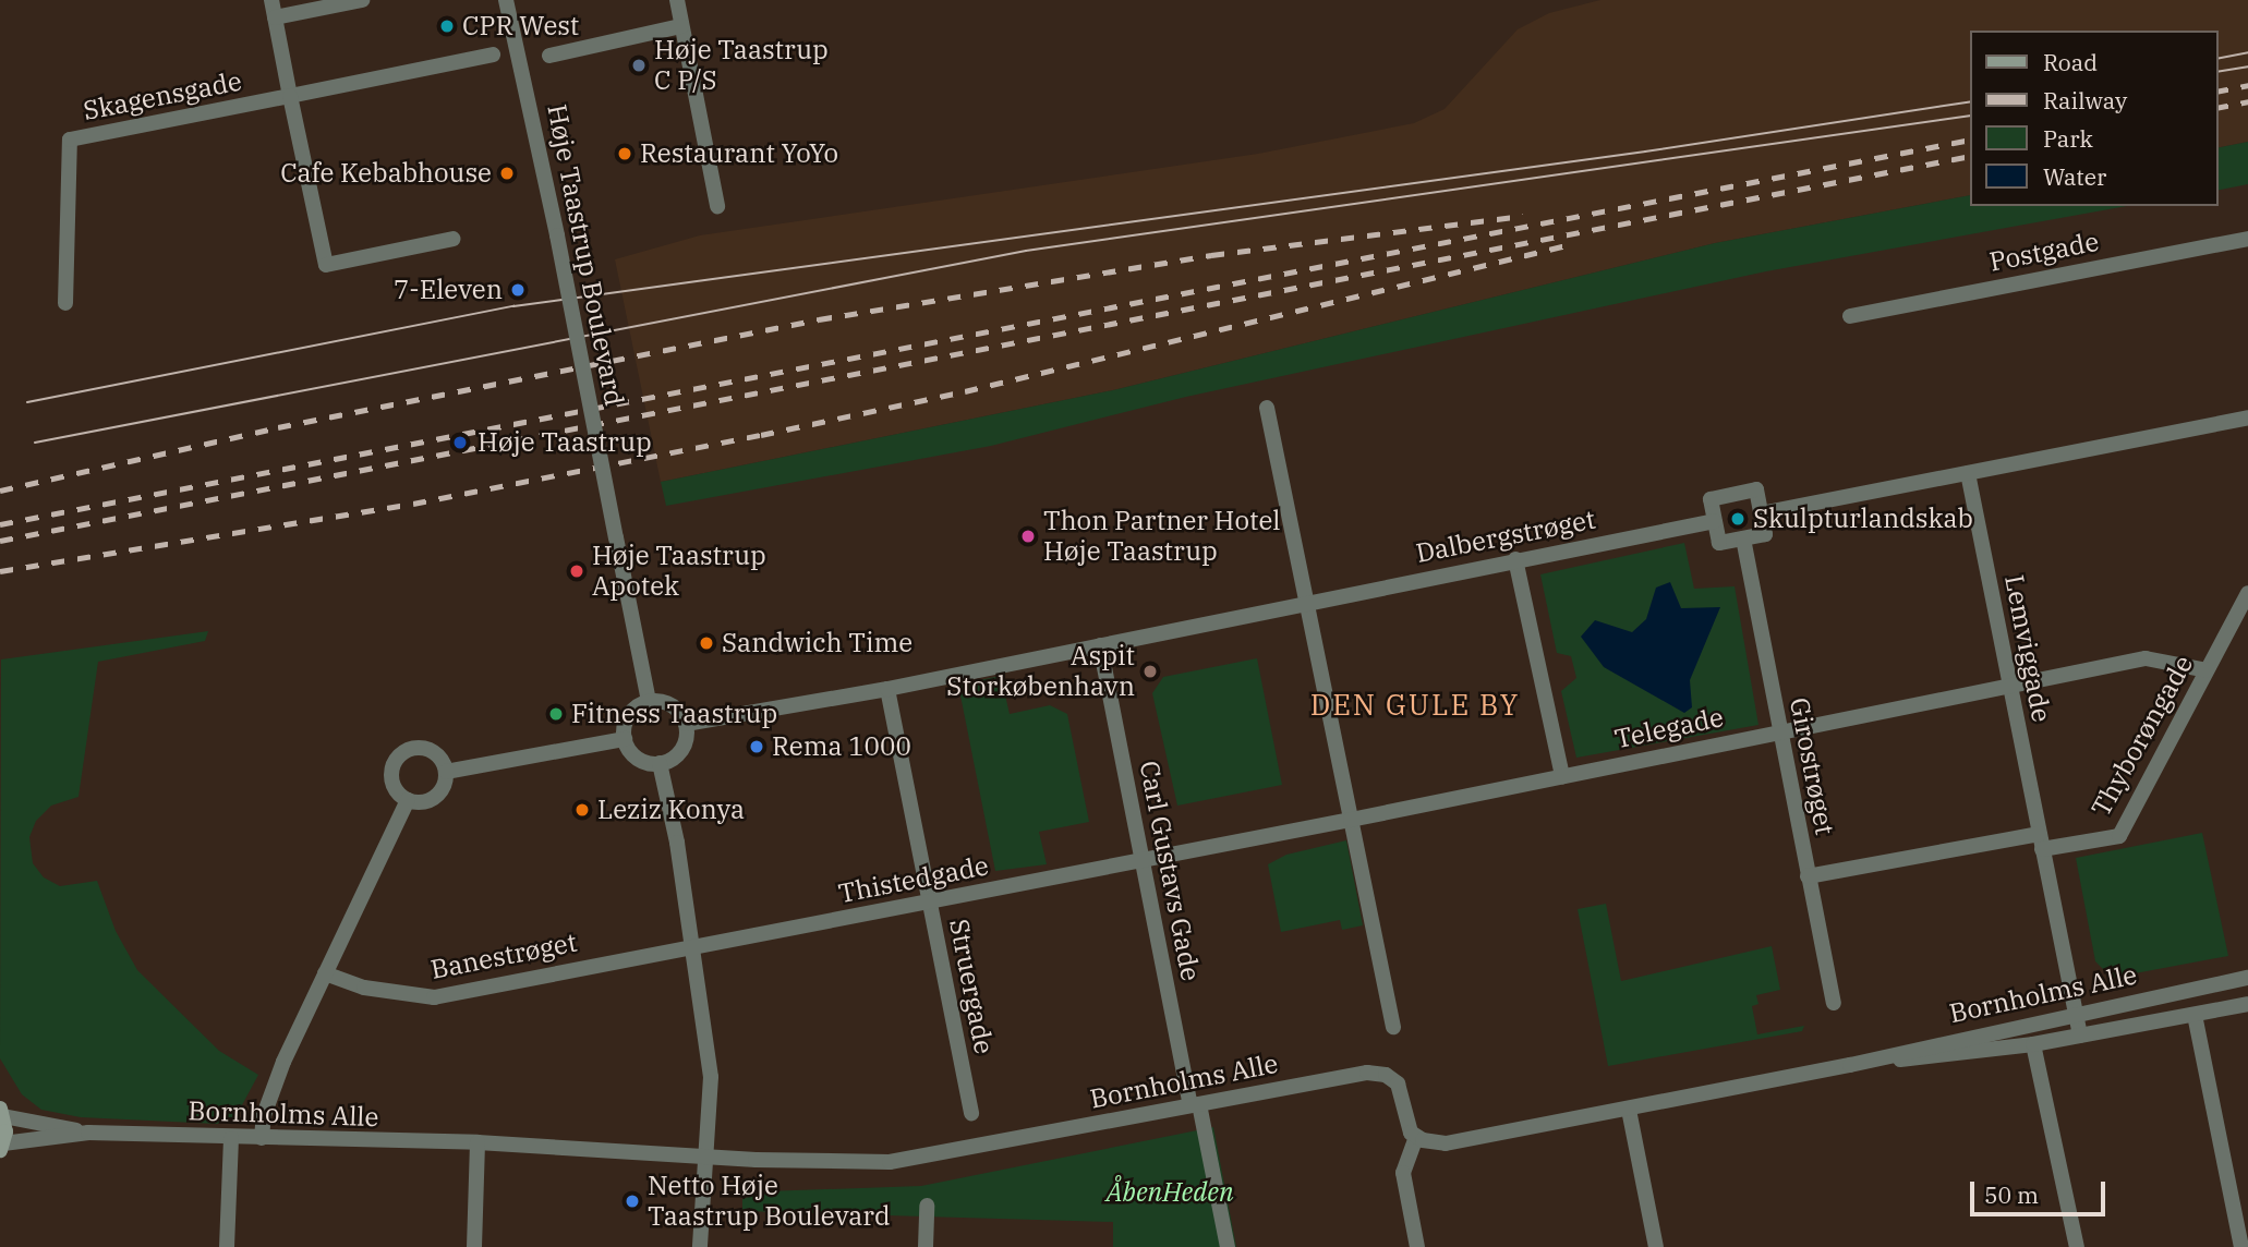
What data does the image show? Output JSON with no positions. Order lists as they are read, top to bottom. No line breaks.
{"streets":{"street":["Skagensgade","Postgade","Høje Taastrup Boulevard","Dalbergstrøget","Lemviggade","Telegade","Thyborøngade","Girostrøget","Carl Gustavs Gade","Thistedgade","Banestrøget","Struergade","Bornholms Alle"]},"crossings":[["Høje Taastrup Boulevard","Dalbergstrøget"],["Dalbergstrøget","Carl Gustavs Gade"],["Dalbergstrøget","Struergade"],["Lemviggade","Telegade"],["Lemviggade","Thyborøngade"],["Lemviggade","Bornholms Alle"],["Telegade","Thyborøngade"],["Telegade","Girostrøget"],["Telegade","Carl Gustavs Gade"],["Telegade","Thistedgade"],["Carl Gustavs Gade","Thistedgade"],["Carl Gustavs Gade","Bornholms Alle"],["Thistedgade","Banestrøget"],["Thistedgade","Struergade"]],"districts":["DEN GULE BY"],"parks":["ÅbenHeden"],"places":["CPR West","Høje Taastrup C P/S","Restaurant YoYo","Cafe Kebabhouse","7-Eleven","Høje Taastrup","Skulpturlandskab","Thon Partner Hotel Høje Taastrup","Høje Taastrup Apotek","Sandwich Time","Aspit Storkøbenhavn","Fitness Taastrup","Rema 1000","Leziz Konya","Netto Høje Taastrup Boulevard"],"legend":["Road","Railway","Park","Water"],"scale_bar":"50 m"}
